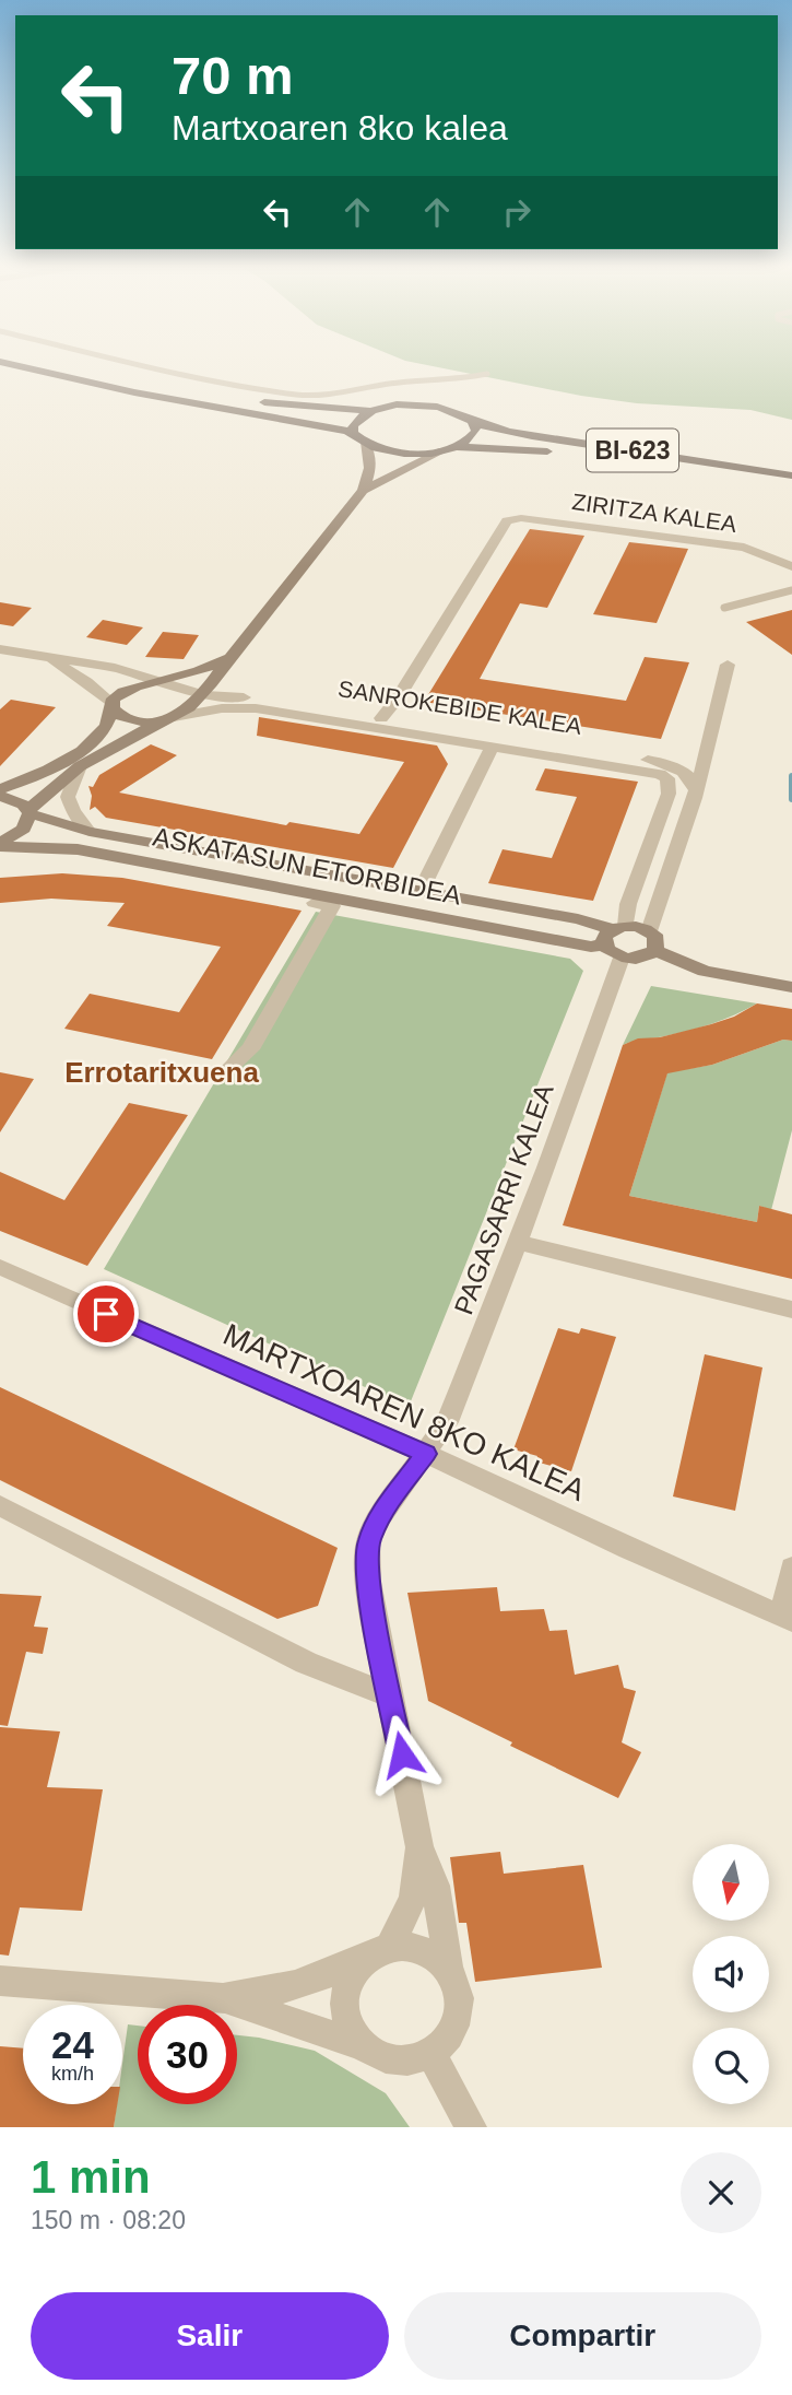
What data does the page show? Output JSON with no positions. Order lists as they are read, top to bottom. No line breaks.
{"streets":{"main road":["BI-623"],"street":["ZIRITZA KALEA","SANROKEBIDE KALEA","ASKATASUN ETORBIDEA","PAGASARRI KALEA","MARTXOAREN 8KO KALEA"]},"crossings":[["ZIRITZA KALEA","SANROKEBIDE KALEA"],["SANROKEBIDE KALEA","ASKATASUN ETORBIDEA"],["PAGASARRI KALEA","MARTXOAREN 8KO KALEA"]],"districts":["Errotaritxuena"],"north":"bottom","page":{"turn":["70 m","Martxoaren 8ko kalea"],"speed":"24 km/h","limit":"30","heading":["1 min","150 m · 08:20"],"buttons":["Salir","Compartir"]}}
